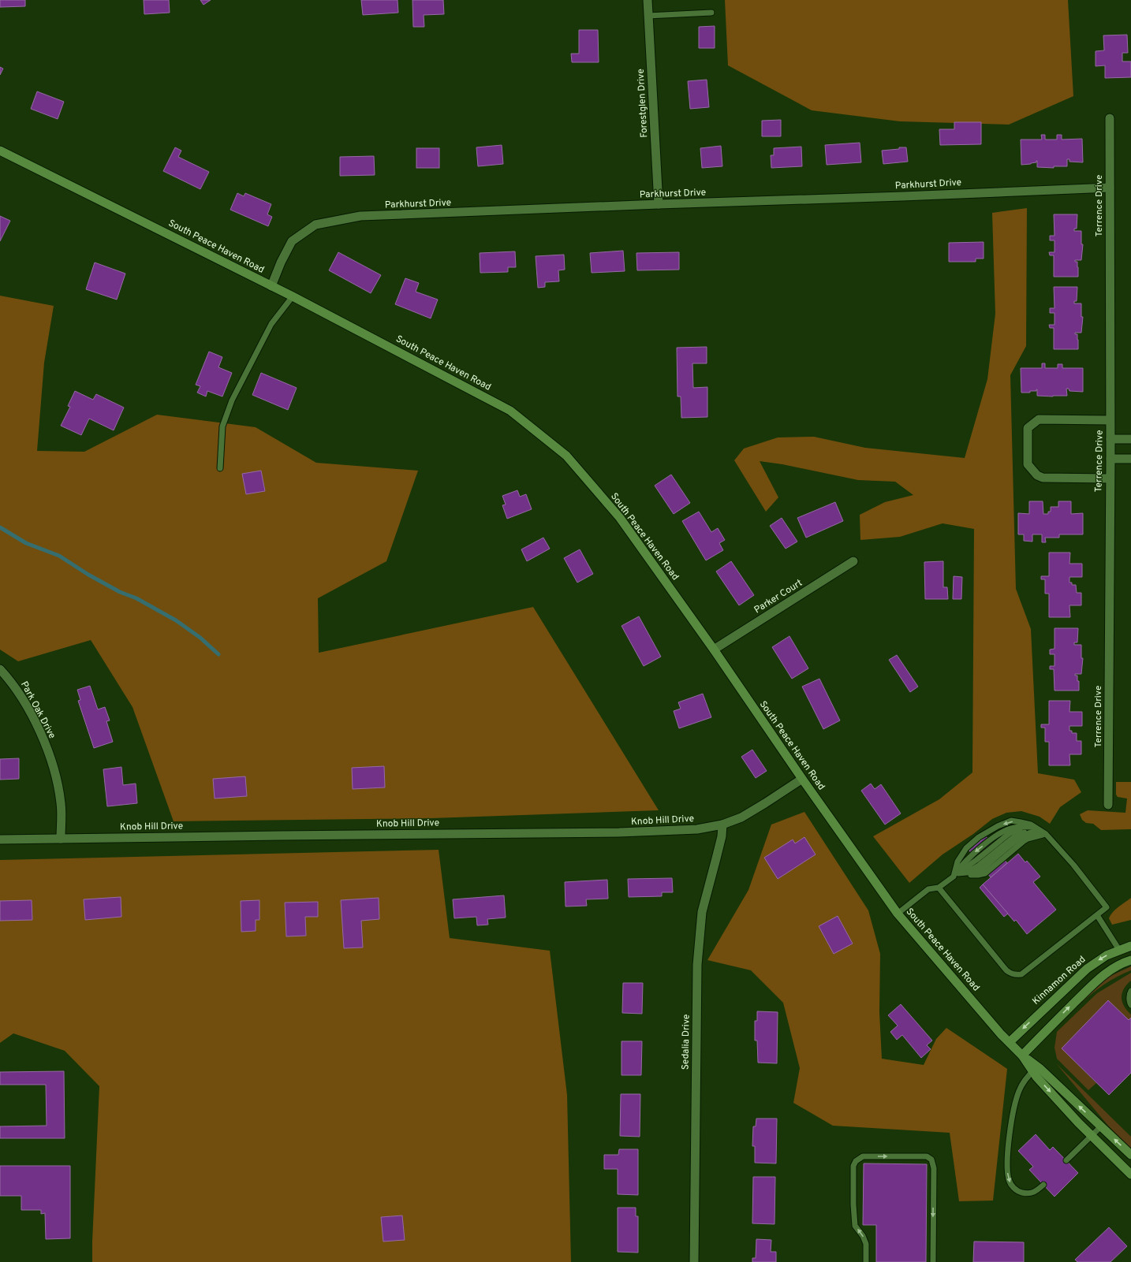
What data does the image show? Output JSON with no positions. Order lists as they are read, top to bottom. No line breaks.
{"streets":{"main road":["South Peace Haven Road","Kinnamon Road"],"street":["Forestglen Drive","Parkhurst Drive","Terrence Drive","Parker Court","Park Oak Drive","Knob Hill Drive","Sedalia Drive"]},"crossings":[["Forestglen Drive","Parkhurst Drive"],["Parkhurst Drive","Terrence Drive"],["Parkhurst Drive","South Peace Haven Road"],["South Peace Haven Road","Parker Court"],["South Peace Haven Road","Knob Hill Drive"],["South Peace Haven Road","Kinnamon Road"],["Park Oak Drive","Knob Hill Drive"],["Knob Hill Drive","Sedalia Drive"]]}
